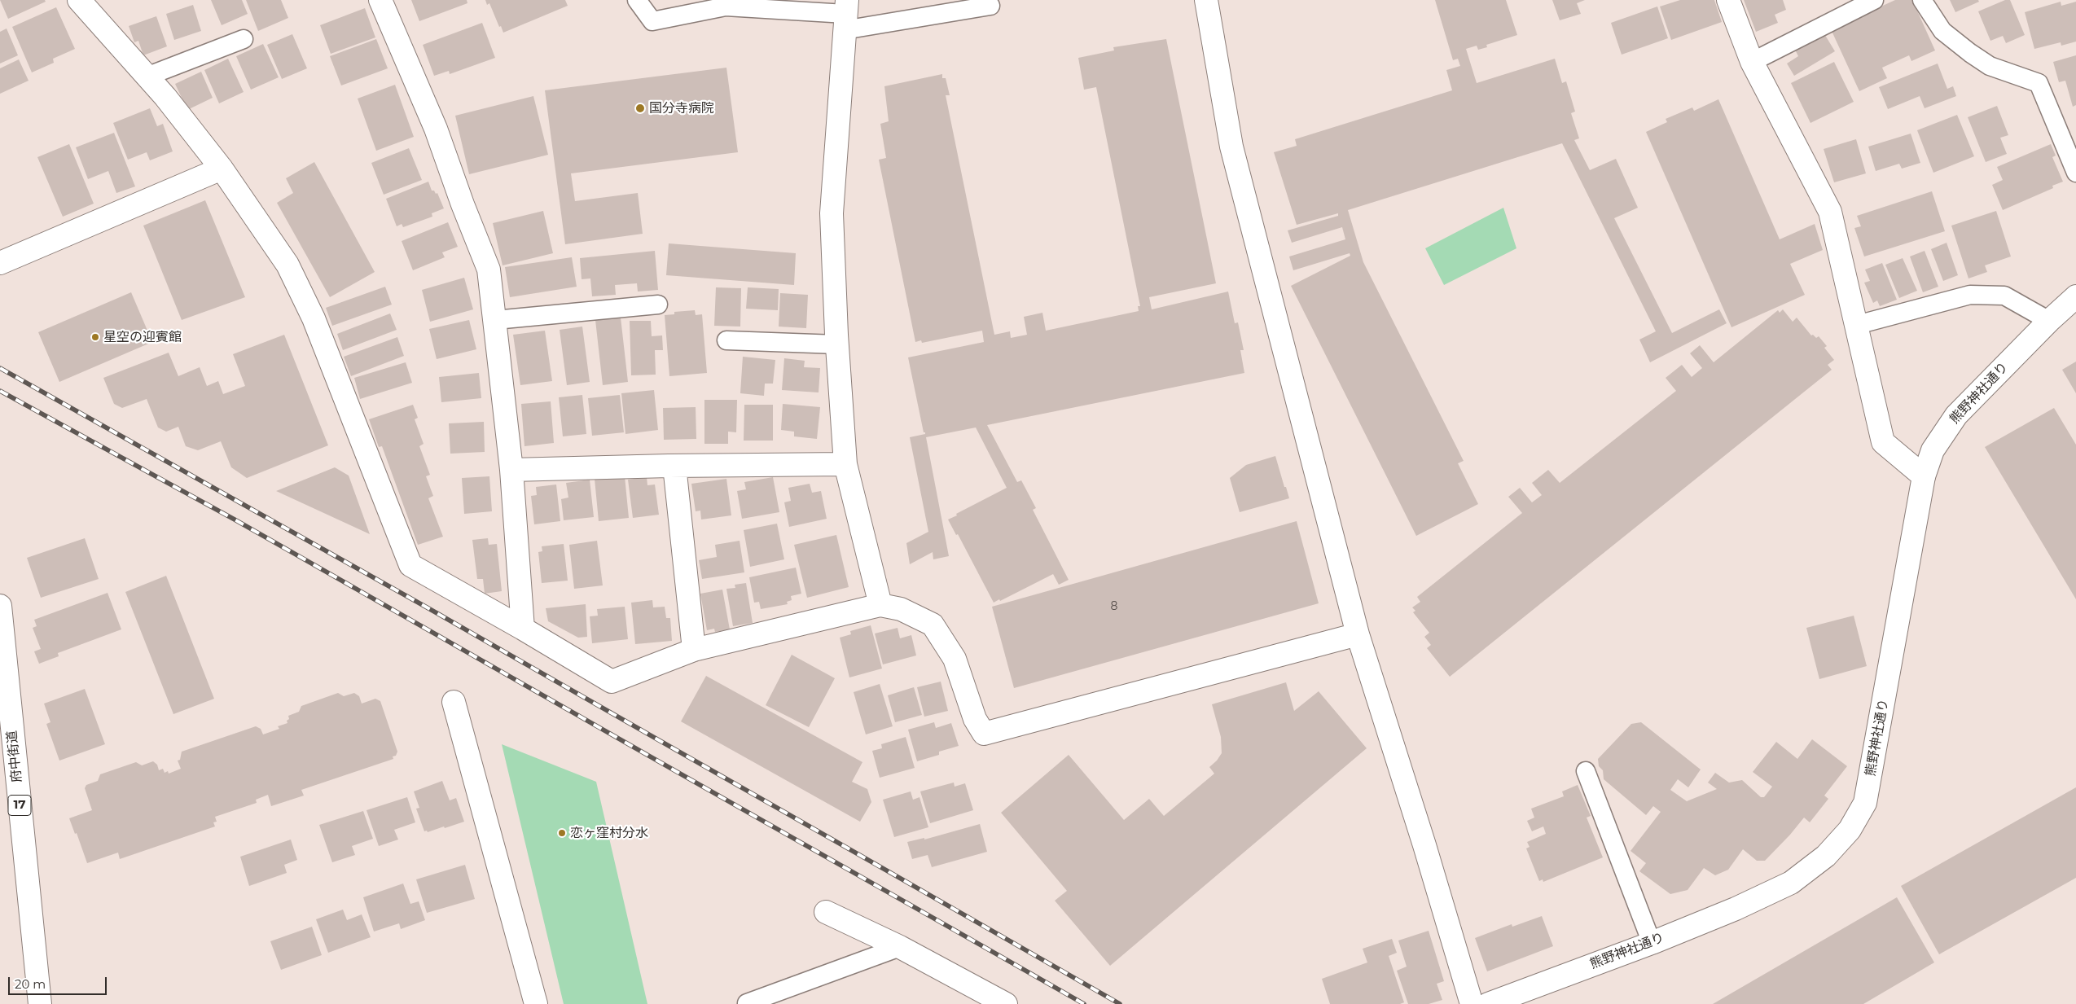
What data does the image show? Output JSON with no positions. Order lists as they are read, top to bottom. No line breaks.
{"streets":{"street":["熊野神社通り","府中街道","17"]},"places":["国分寺病院","星空の迎賓館","恋ヶ窪村分水"],"house_numbers":["8"],"scale_bar":"20 m"}
